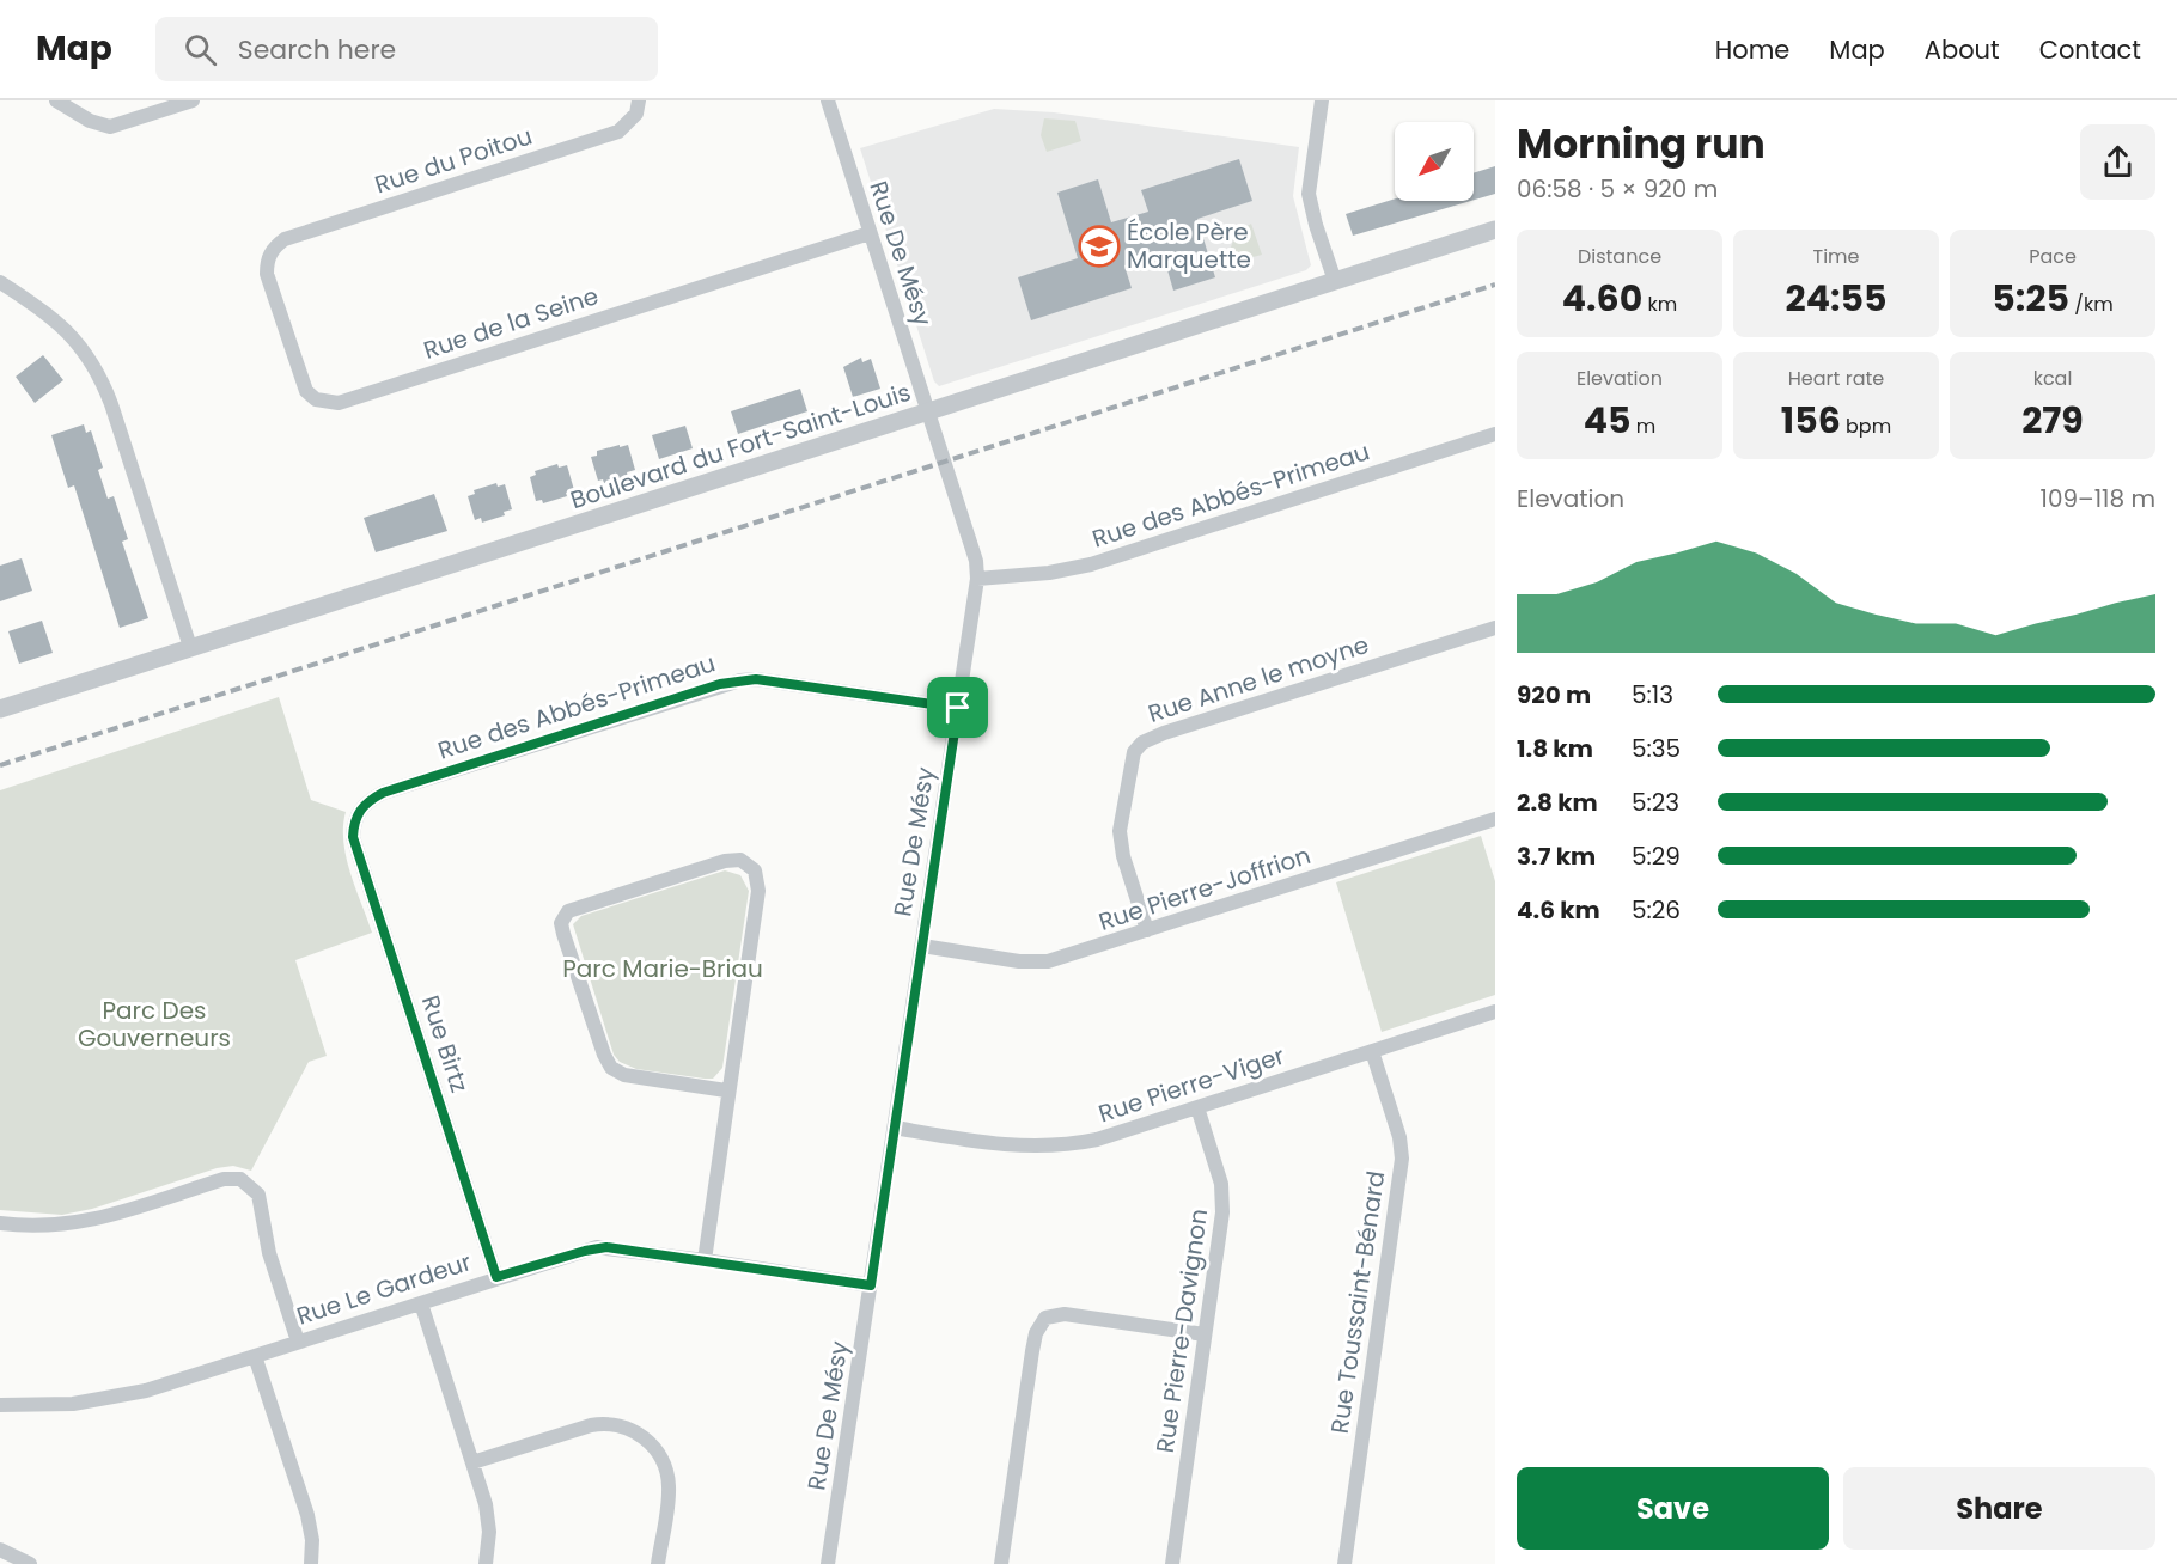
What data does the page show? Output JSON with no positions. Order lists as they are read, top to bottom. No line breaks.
{"streets":{"street":["Rue du Poitou","Rue De Mésy","Rue de la Seine","Boulevard du Fort-Saint-Louis","Rue des Abbés-Primeau","Rue Anne le moyne","Rue Pierre-Joffrion","Rue Birtz","Rue Pierre-Viger","Rue Le Gardeur","Rue Toussaint-Bénard","Rue Pierre-Davignon"]},"crossings":[["Rue du Poitou","Rue de la Seine"],["Rue De Mésy","Rue de la Seine"],["Rue De Mésy","Boulevard du Fort-Saint-Louis"],["Rue De Mésy","Rue des Abbés-Primeau"],["Rue De Mésy","Rue Pierre-Joffrion"],["Rue De Mésy","Rue Pierre-Viger"],["Rue De Mésy","Rue Le Gardeur"],["Rue des Abbés-Primeau","Rue Birtz"],["Rue Anne le moyne","Rue Pierre-Joffrion"],["Rue Birtz","Rue Le Gardeur"],["Rue Pierre-Viger","Rue Toussaint-Bénard"],["Rue Pierre-Viger","Rue Pierre-Davignon"]],"parks":["Parc Marie-Briau","Parc Des Gouverneurs"],"places":{"school or university":["École Père Marquette"]},"north":"bottom left","page":{"header":"Map","search":"Search here","nav":["Home","Map","About","Contact"],"heading":["Morning run","06:58 · 5 × 920 m"],"stats":[["Distance","4.60 km"],["Time","24:55"],["Pace","5:25 /km"],["Elevation","45 m"],["Heart rate","156 bpm"],["kcal","279"]],"chart":["Elevation","109–118 m"],"list":[{"name":"920 m","note":"5:13"},{"name":"1.8 km","note":"5:35"},{"name":"2.8 km","note":"5:23"},{"name":"3.7 km","note":"5:29"},{"name":"4.6 km","note":"5:26"}],"buttons":["Save","Share"]}}
